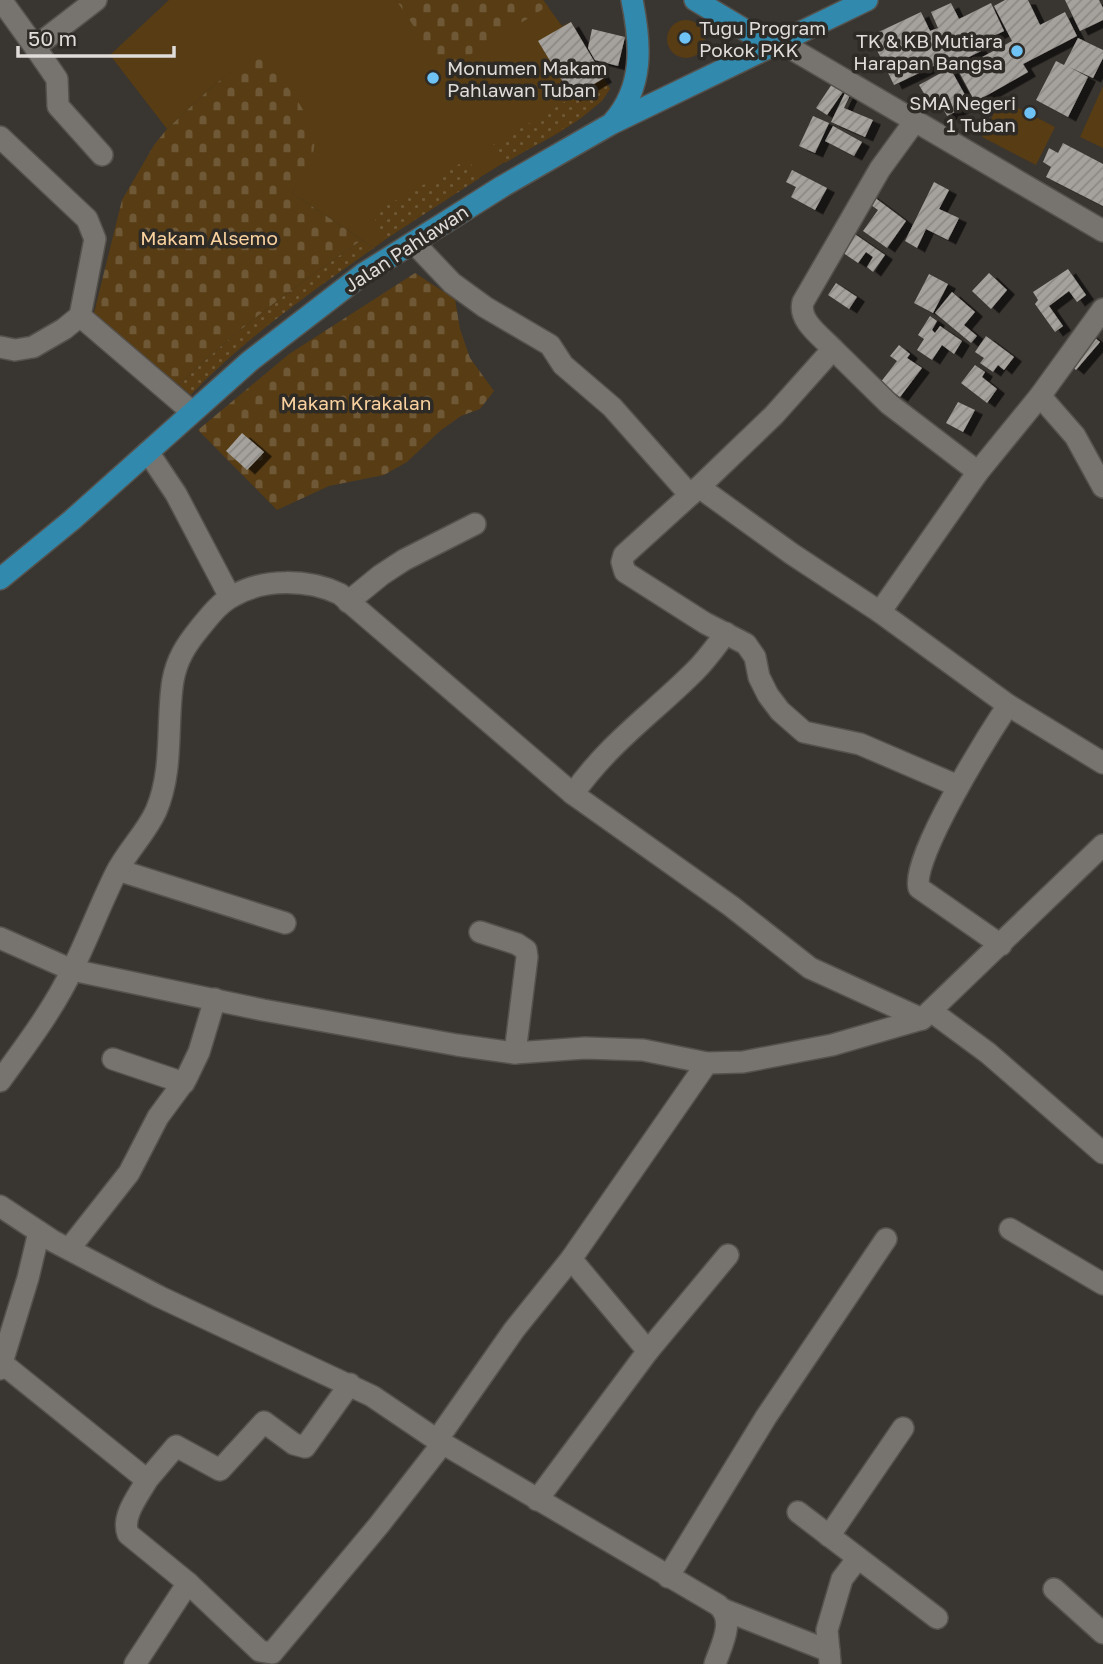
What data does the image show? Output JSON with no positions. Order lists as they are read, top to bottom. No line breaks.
{"streets":{"main road":["Jalan Pahlawan"]},"parks":["Makam Alsemo","Makam Krakalan"],"places":["Tugu Program Pokok PKK","TK & KB Mutiara Harapan Bangsa","Monumen Makam Pahlawan Tuban","SMA Negeri 1 Tuban"],"scale_bar":"50 m"}
